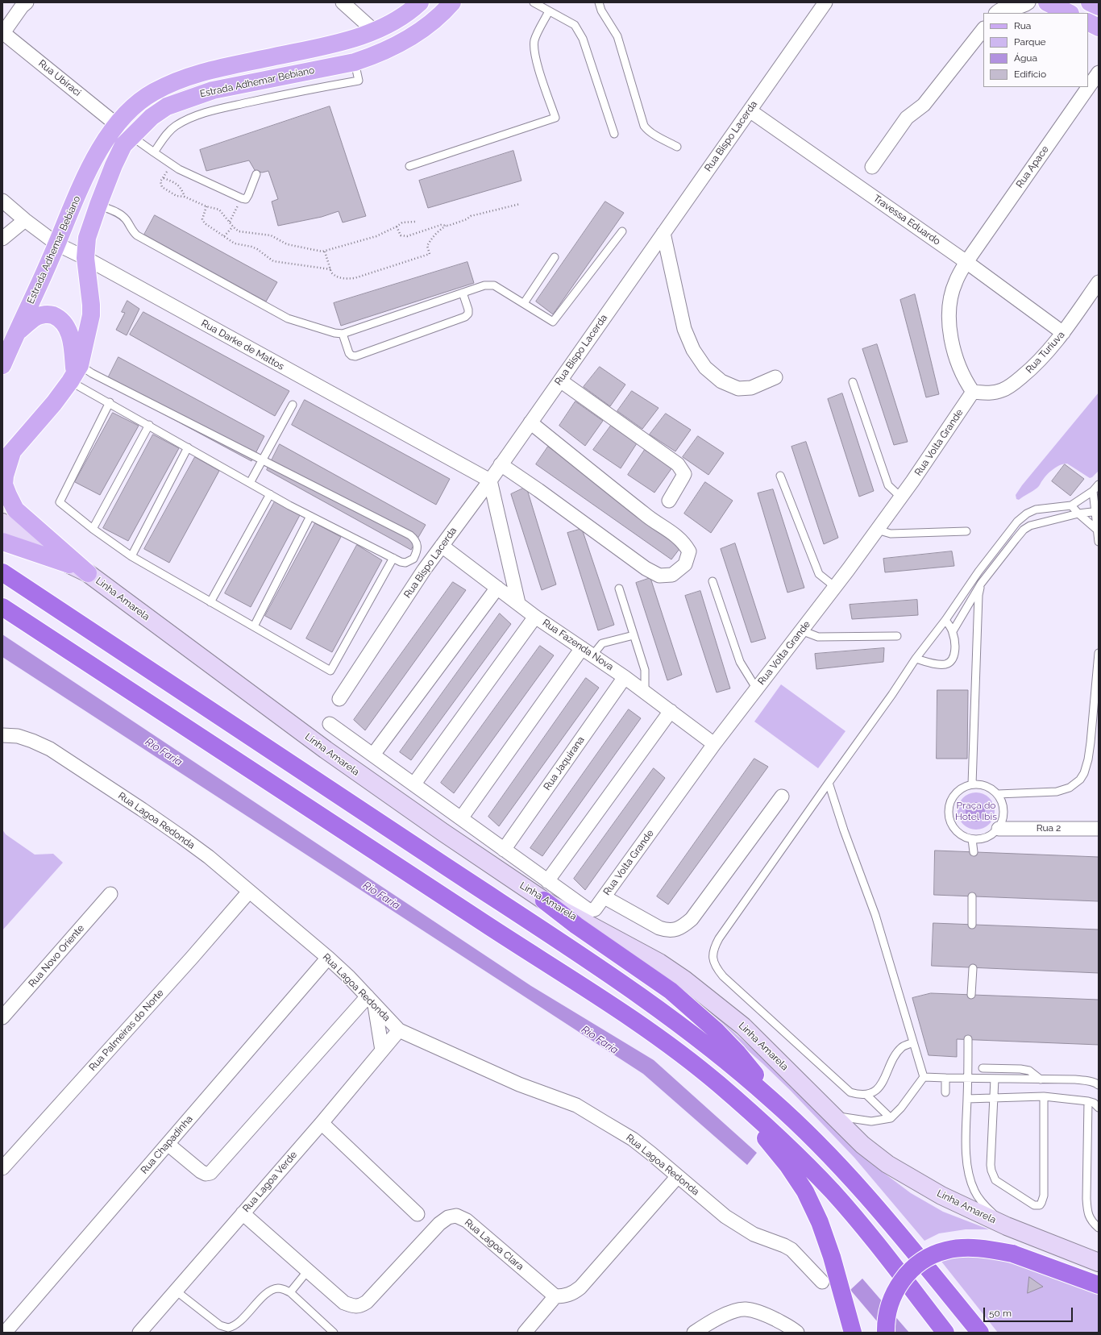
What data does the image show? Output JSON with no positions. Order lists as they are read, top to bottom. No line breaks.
{"streets":{"main road":["Estrada Adhemar Bebiano","Linha Amarela"],"street":["Rua Ubiraci","Rua Bispo Lacerda","Rua Apace","Travessa Eduardo","Rua Darke de Mattos","Rua Turiuva","Rua Volta Grande","Rua Fazenda Nova","Rua Jaquirana","Rua Lagoa Redonda","Rua 2","Rua Novo Oriente","Rua Palmeiras do Norte","Rua Chapadinha","Rua Lagoa Verde","Rua Lagoa Clara"]},"crossings":[["Rua Ubiraci","Estrada Adhemar Bebiano"],["Estrada Adhemar Bebiano","Rua Darke de Mattos"],["Rua Bispo Lacerda","Travessa Eduardo"],["Rua Bispo Lacerda","Rua Darke de Mattos"],["Rua Bispo Lacerda","Rua Fazenda Nova"],["Rua Apace","Travessa Eduardo"],["Rua Apace","Rua Turiuva"],["Rua Apace","Rua Volta Grande"],["Travessa Eduardo","Rua Turiuva"],["Rua Turiuva","Rua Volta Grande"],["Rua Volta Grande","Rua Fazenda Nova"],["Rua Fazenda Nova","Rua Jaquirana"],["Rua Lagoa Redonda","Rua Palmeiras do Norte"],["Rua Lagoa Redonda","Rua Chapadinha"],["Rua Lagoa Redonda","Rua Lagoa Verde"],["Rua Lagoa Verde","Rua Lagoa Clara"]],"water":["Rio Faria"],"parks":["Praça do Hotel Ibis"],"legend":["Rua","Parque","Água","Edifício"],"scale_bar":"50 m"}
